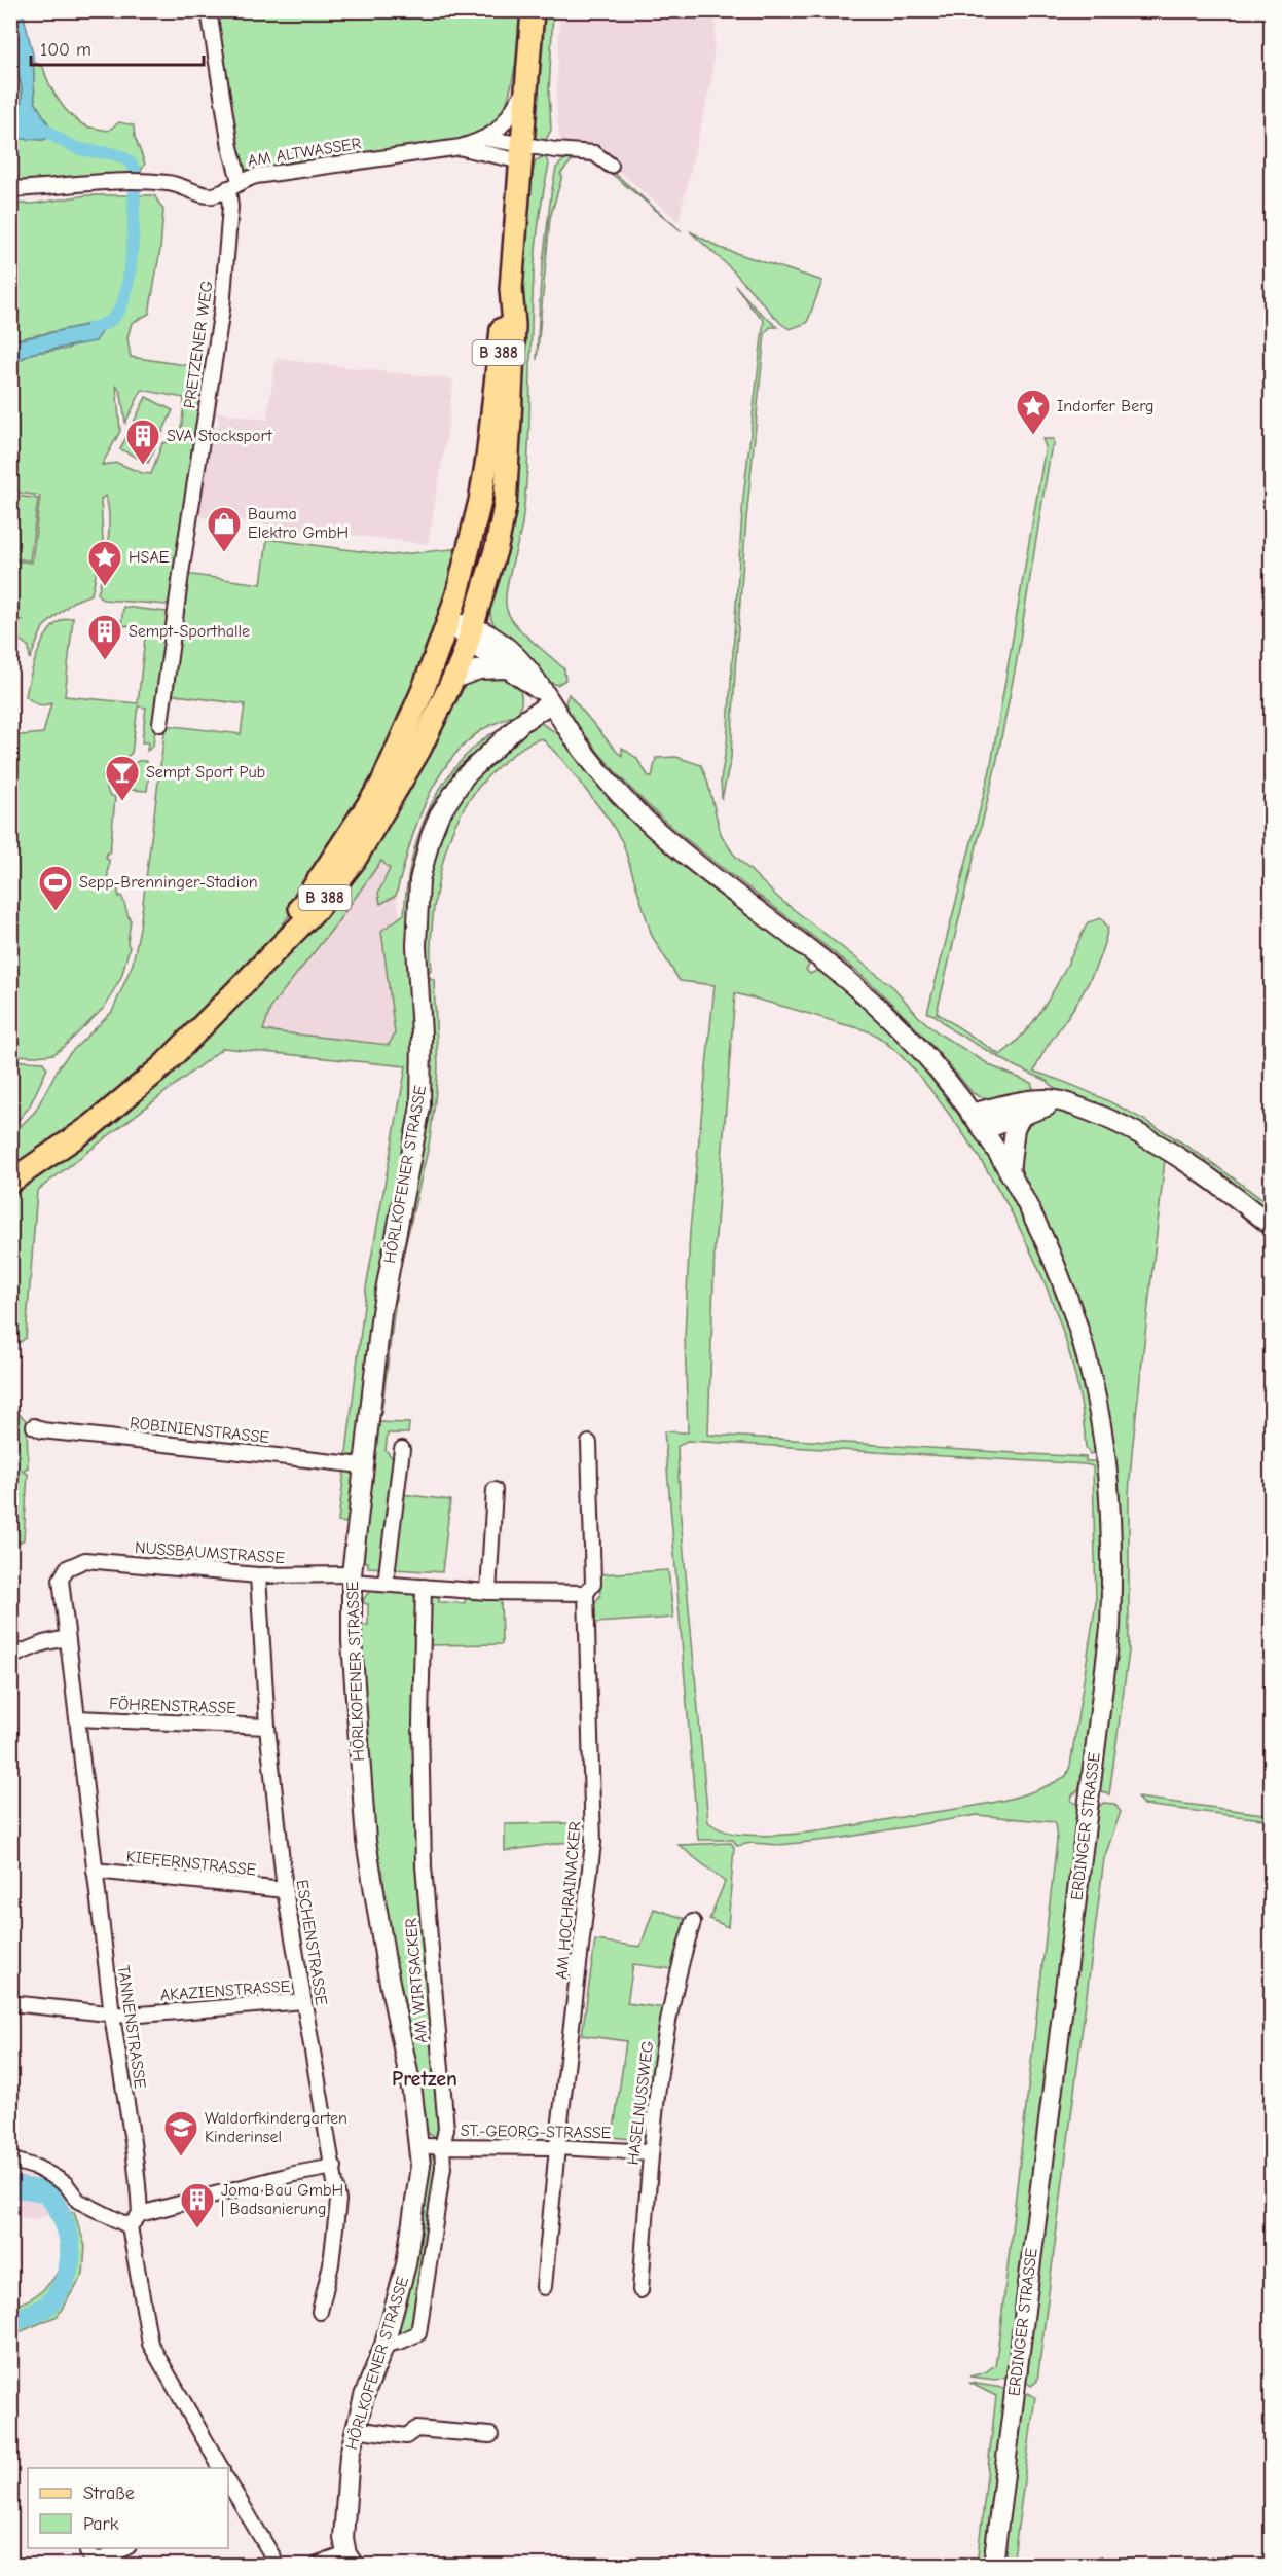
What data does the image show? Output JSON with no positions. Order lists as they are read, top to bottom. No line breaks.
{"streets":{"main road":["B 388"],"street":["AM ALTWASSER","PRETZENER WEG","HÖRLKOFENER STRASSE","ROBINIENSTRASSE","NUSSBAUMSTRASSE","FÖHRENSTRASSE","ERDINGER STRASSE","KIEFERNSTRASSE","AM HOCHRAINACKER","ESCHENSTRASSE","AM WIRTSACKER","AKAZIENSTRASSE","TANNENSTRASSE","HASELNUSSWEG","ST.-GEORG-STRASSE"]},"crossings":[["AM ALTWASSER","PRETZENER WEG"],["AM ALTWASSER","B 388"],["B 388","ERDINGER STRASSE"],["HÖRLKOFENER STRASSE","ROBINIENSTRASSE"],["HÖRLKOFENER STRASSE","NUSSBAUMSTRASSE"],["HÖRLKOFENER STRASSE","ERDINGER STRASSE"],["HÖRLKOFENER STRASSE","AM WIRTSACKER"],["HÖRLKOFENER STRASSE","ST.-GEORG-STRASSE"],["NUSSBAUMSTRASSE","AM HOCHRAINACKER"],["NUSSBAUMSTRASSE","ESCHENSTRASSE"],["NUSSBAUMSTRASSE","AM WIRTSACKER"],["NUSSBAUMSTRASSE","TANNENSTRASSE"],["FÖHRENSTRASSE","ESCHENSTRASSE"],["FÖHRENSTRASSE","TANNENSTRASSE"],["KIEFERNSTRASSE","ESCHENSTRASSE"],["KIEFERNSTRASSE","TANNENSTRASSE"],["AM HOCHRAINACKER","ST.-GEORG-STRASSE"],["ESCHENSTRASSE","AKAZIENSTRASSE"],["AM WIRTSACKER","ST.-GEORG-STRASSE"],["AKAZIENSTRASSE","TANNENSTRASSE"],["HASELNUSSWEG","ST.-GEORG-STRASSE"]],"districts":["Pretzen"],"places":{"place":["Indorfer Berg","HSAE"],"building":["SVA Stocksport","Sempt-Sporthalle","Joma Bau GmbH | Badsanierung"],"shop":["Bauma Elektro GmbH"],"bar":["Sempt Sport Pub"],"sports":["Sepp-Brenninger-Stadion"],"school or university":["Waldorfkindergarten Kinderinsel"]},"legend":["Straße","Park"],"scale_bar":"100 m"}
